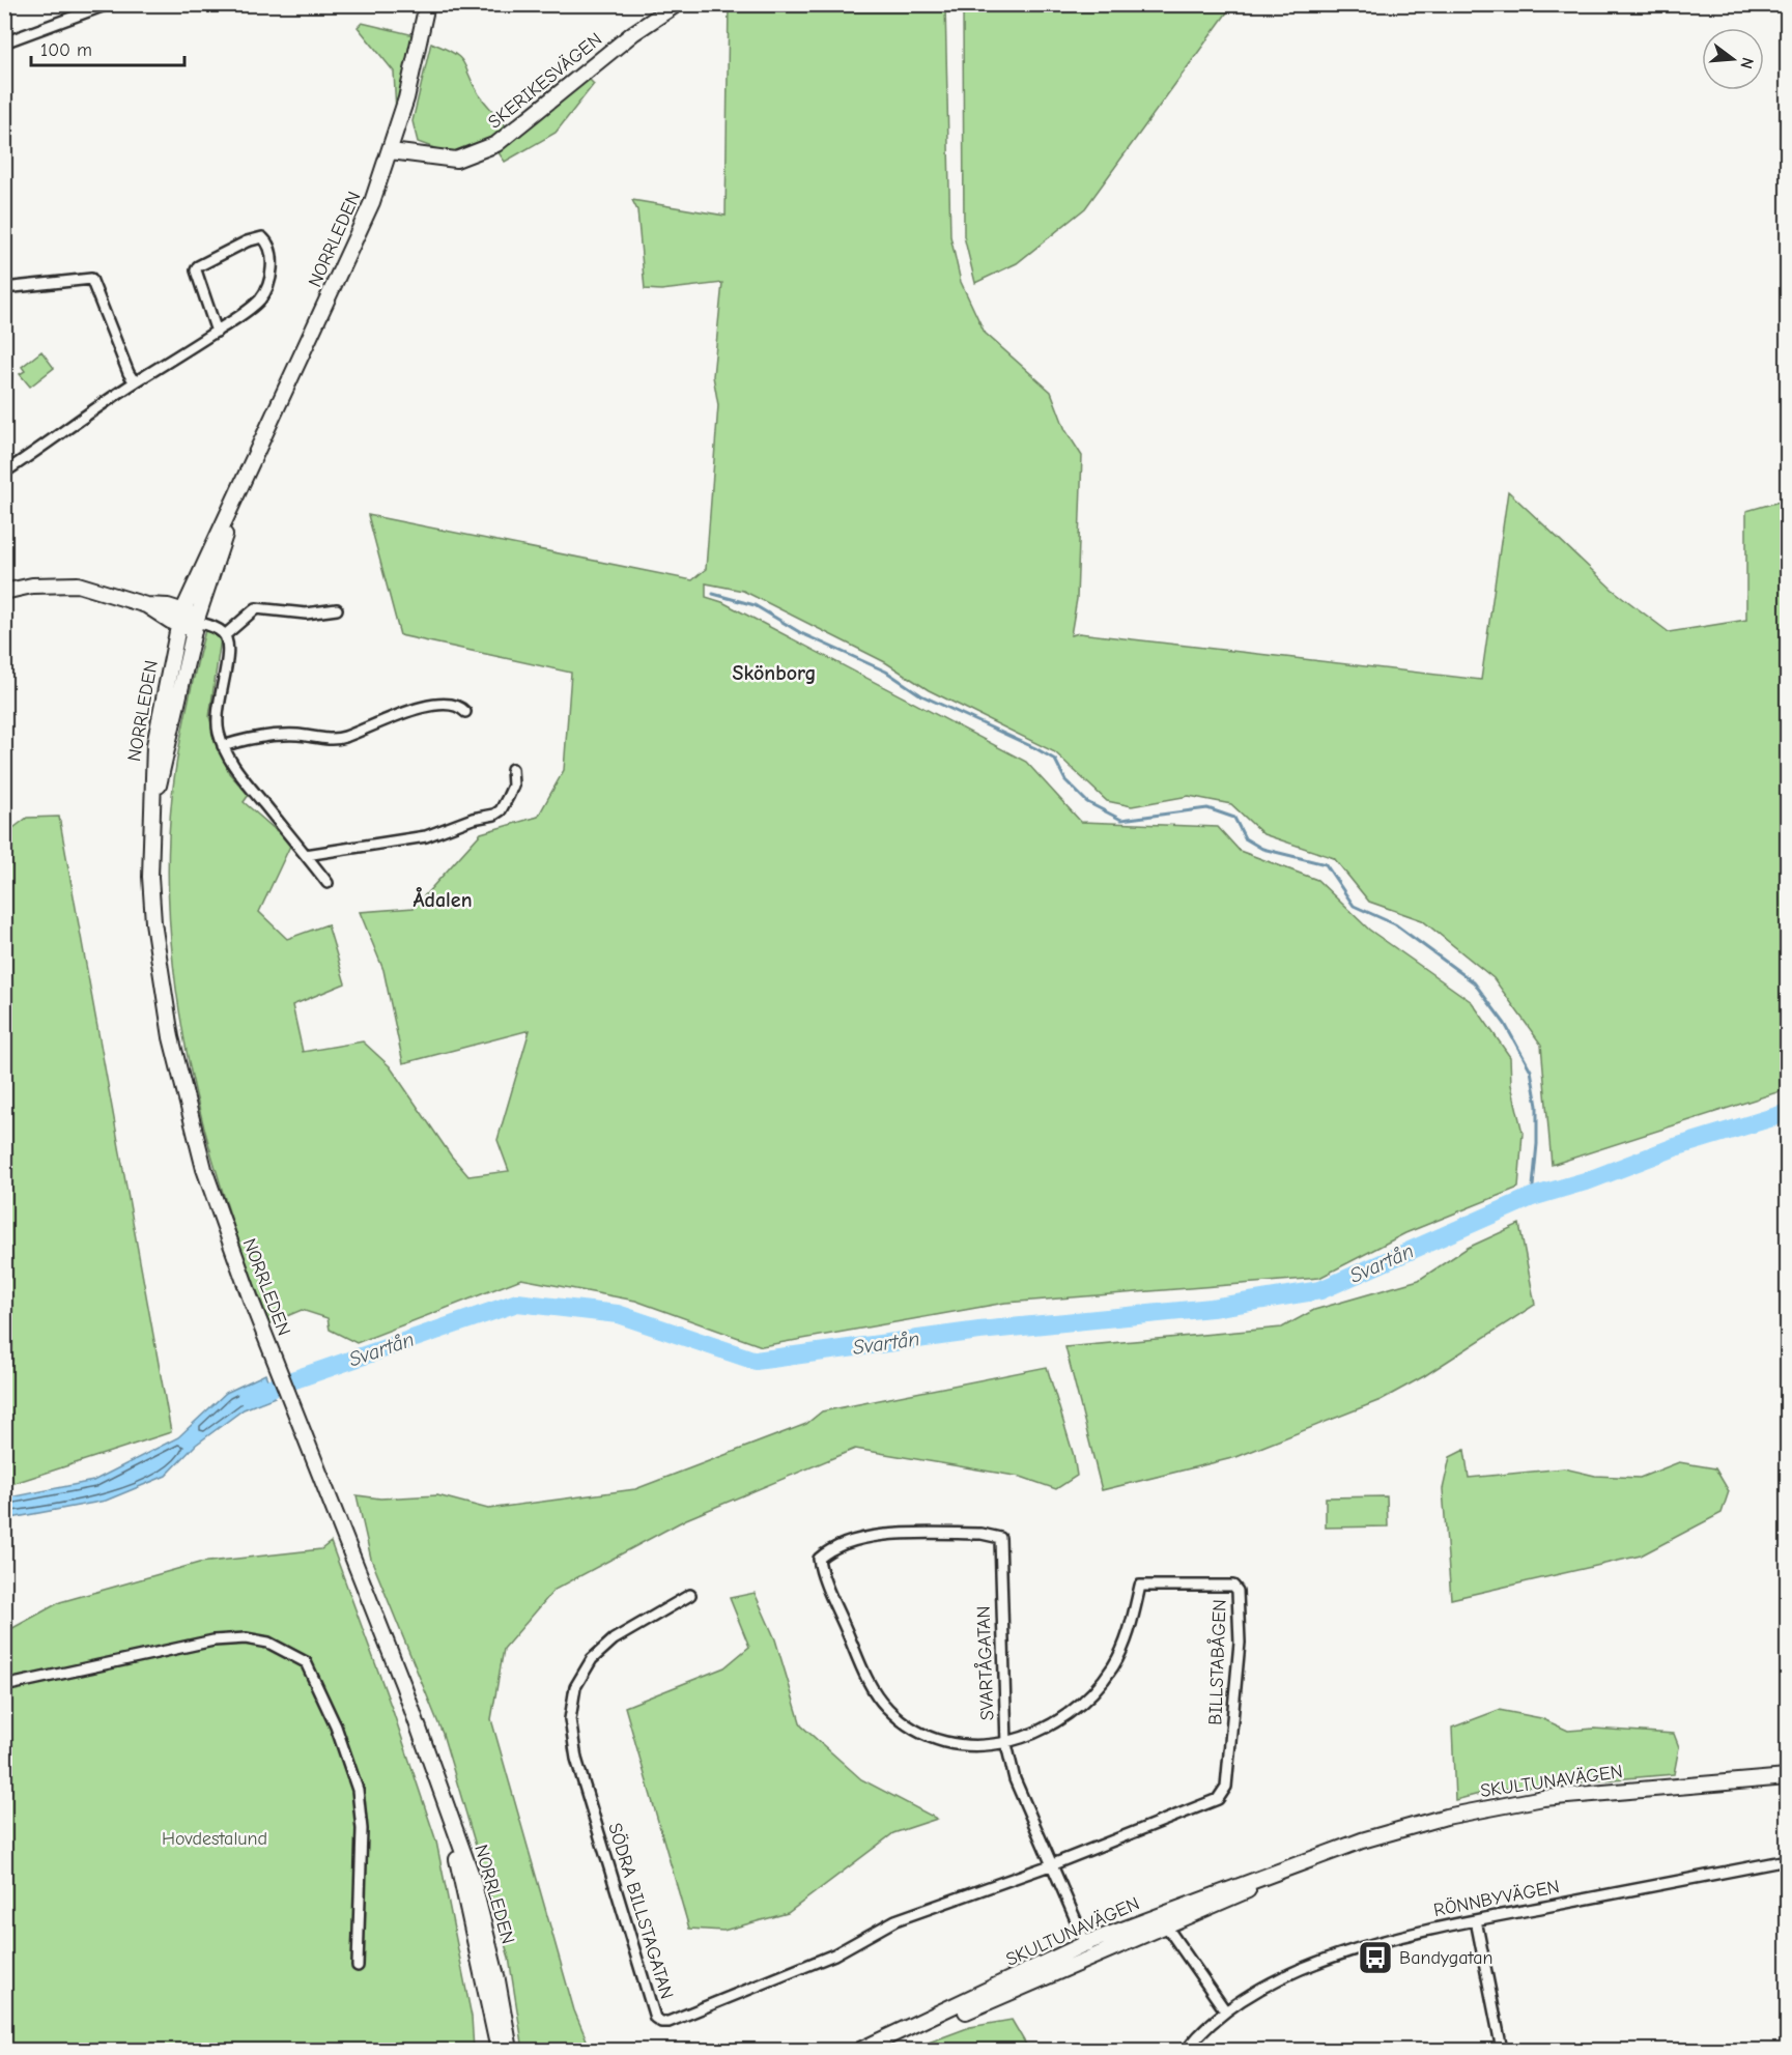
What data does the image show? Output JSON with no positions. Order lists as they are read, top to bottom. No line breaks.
{"streets":{"main road":["SKERIKESVÄGEN","NORRLEDEN","SKULTUNAVÄGEN"],"street":["BILLSTABÅGEN","SVARTÅGATAN","RÖNNBYVÄGEN","SÖDRA BILLSTAGATAN"]},"crossings":[["SKERIKESVÄGEN","NORRLEDEN"],["BILLSTABÅGEN","SVARTÅGATAN"],["BILLSTABÅGEN","SÖDRA BILLSTAGATAN"],["SVARTÅGATAN","SKULTUNAVÄGEN"],["SVARTÅGATAN","SÖDRA BILLSTAGATAN"]],"districts":["Skönborg","Ådalen"],"water":["Svartån"],"parks":["Hovdestalund"],"places":{"bus stop":["Bandygatan"]},"scale_bar":"100 m","north":"right"}
